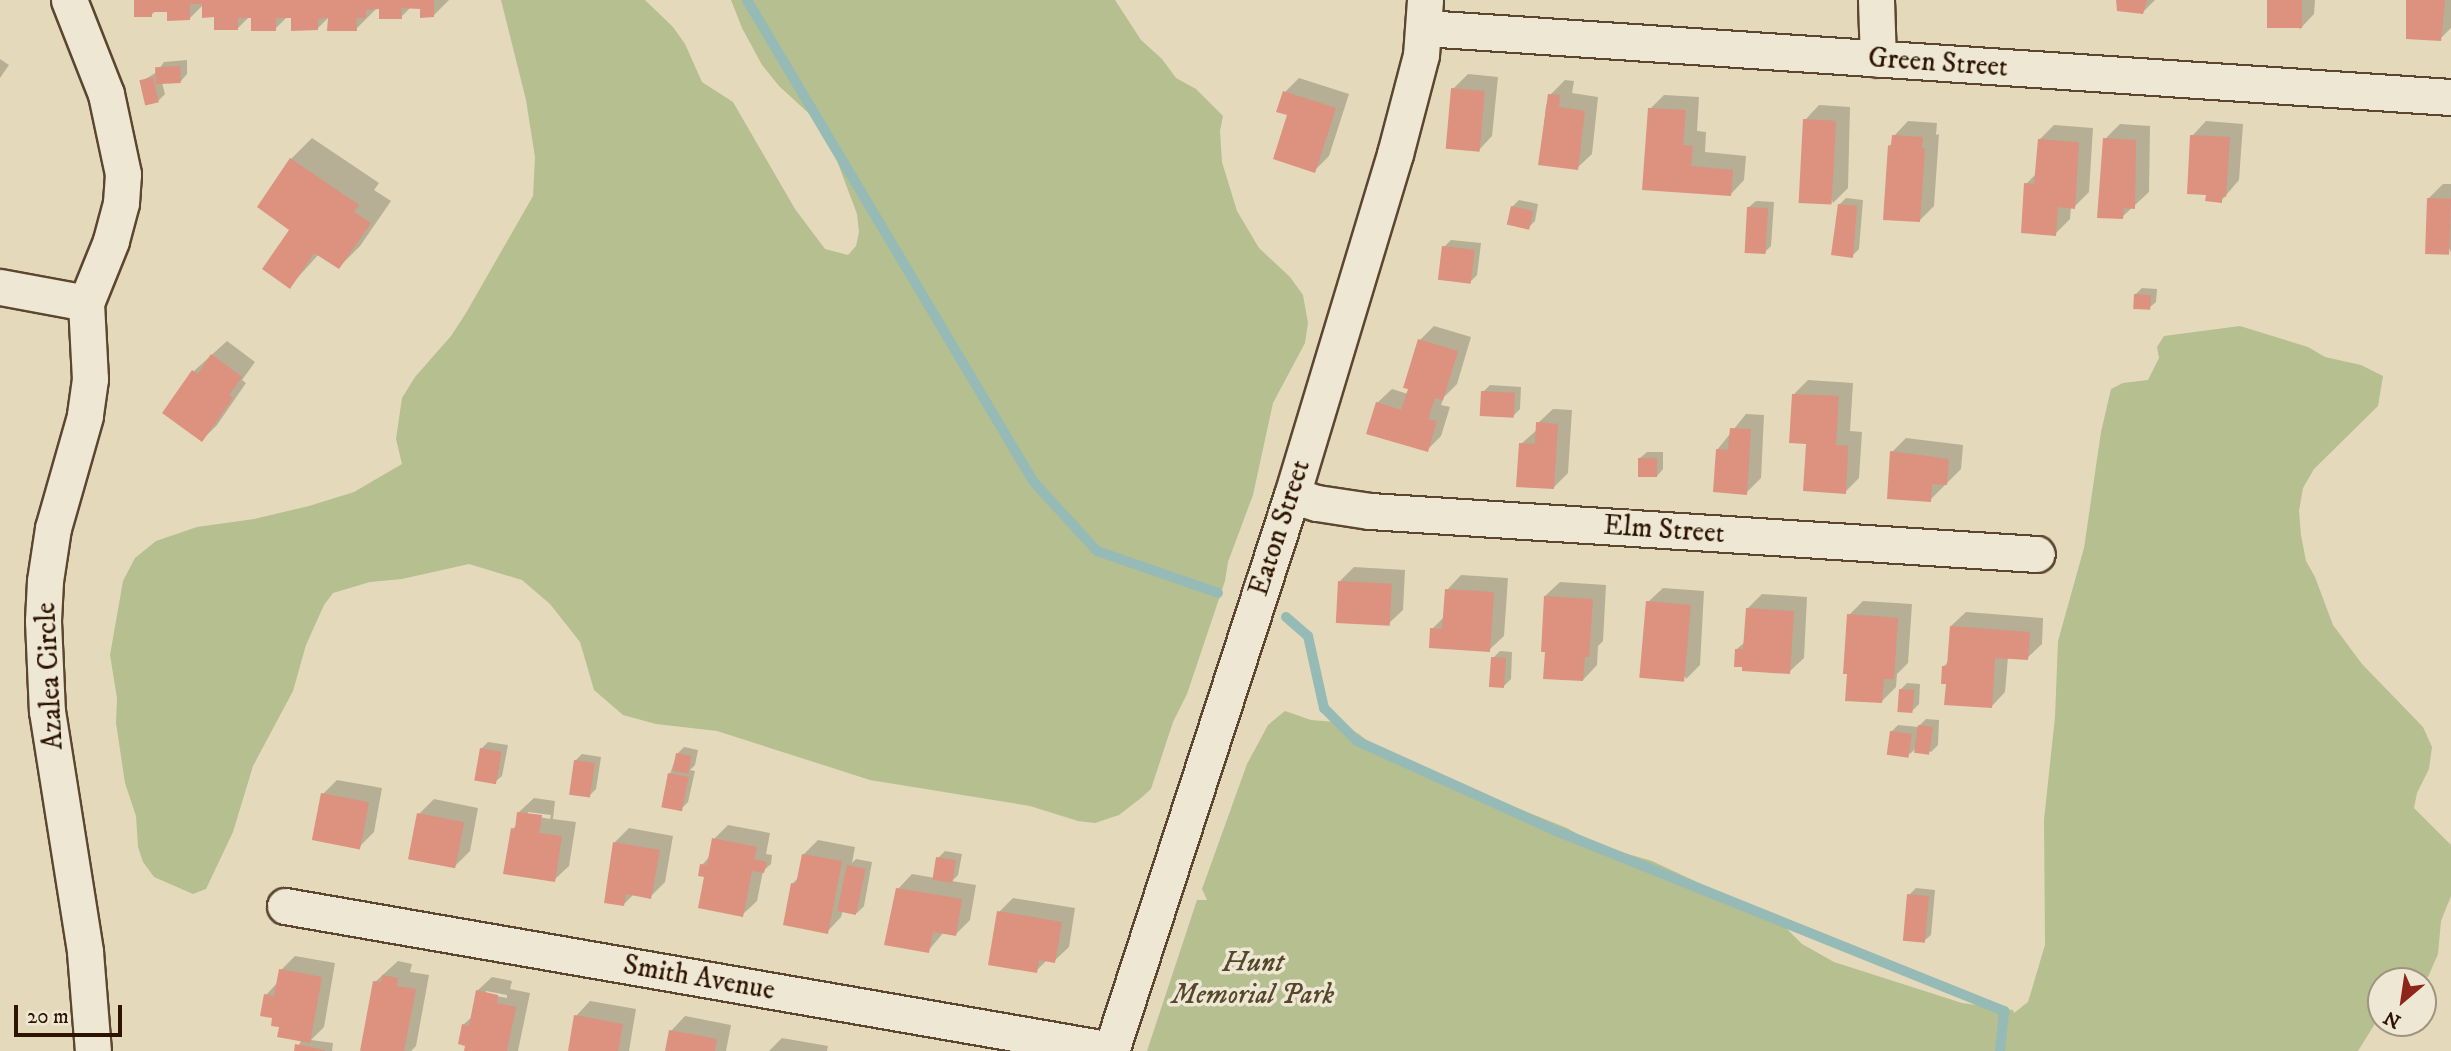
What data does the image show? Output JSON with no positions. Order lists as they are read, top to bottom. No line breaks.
{"streets":{"street":["Green Street","Eaton Street","Elm Street","Azalea Circle","Smith Avenue"]},"crossings":[["Green Street","Eaton Street"],["Eaton Street","Elm Street"],["Eaton Street","Smith Avenue"]],"parks":["Hunt Memorial Park"],"scale_bar":"20 m","north":"bottom left"}
